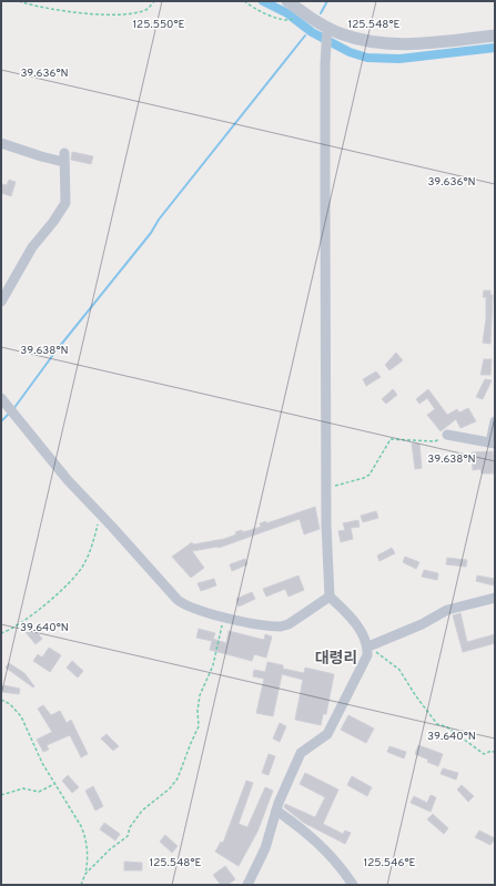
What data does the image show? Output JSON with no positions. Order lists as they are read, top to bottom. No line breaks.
{"districts":["대령리"],"coordinates":["125.550°E","125.548°E","39.636°N","39.638°N","39.640°N","125.546°E"]}
